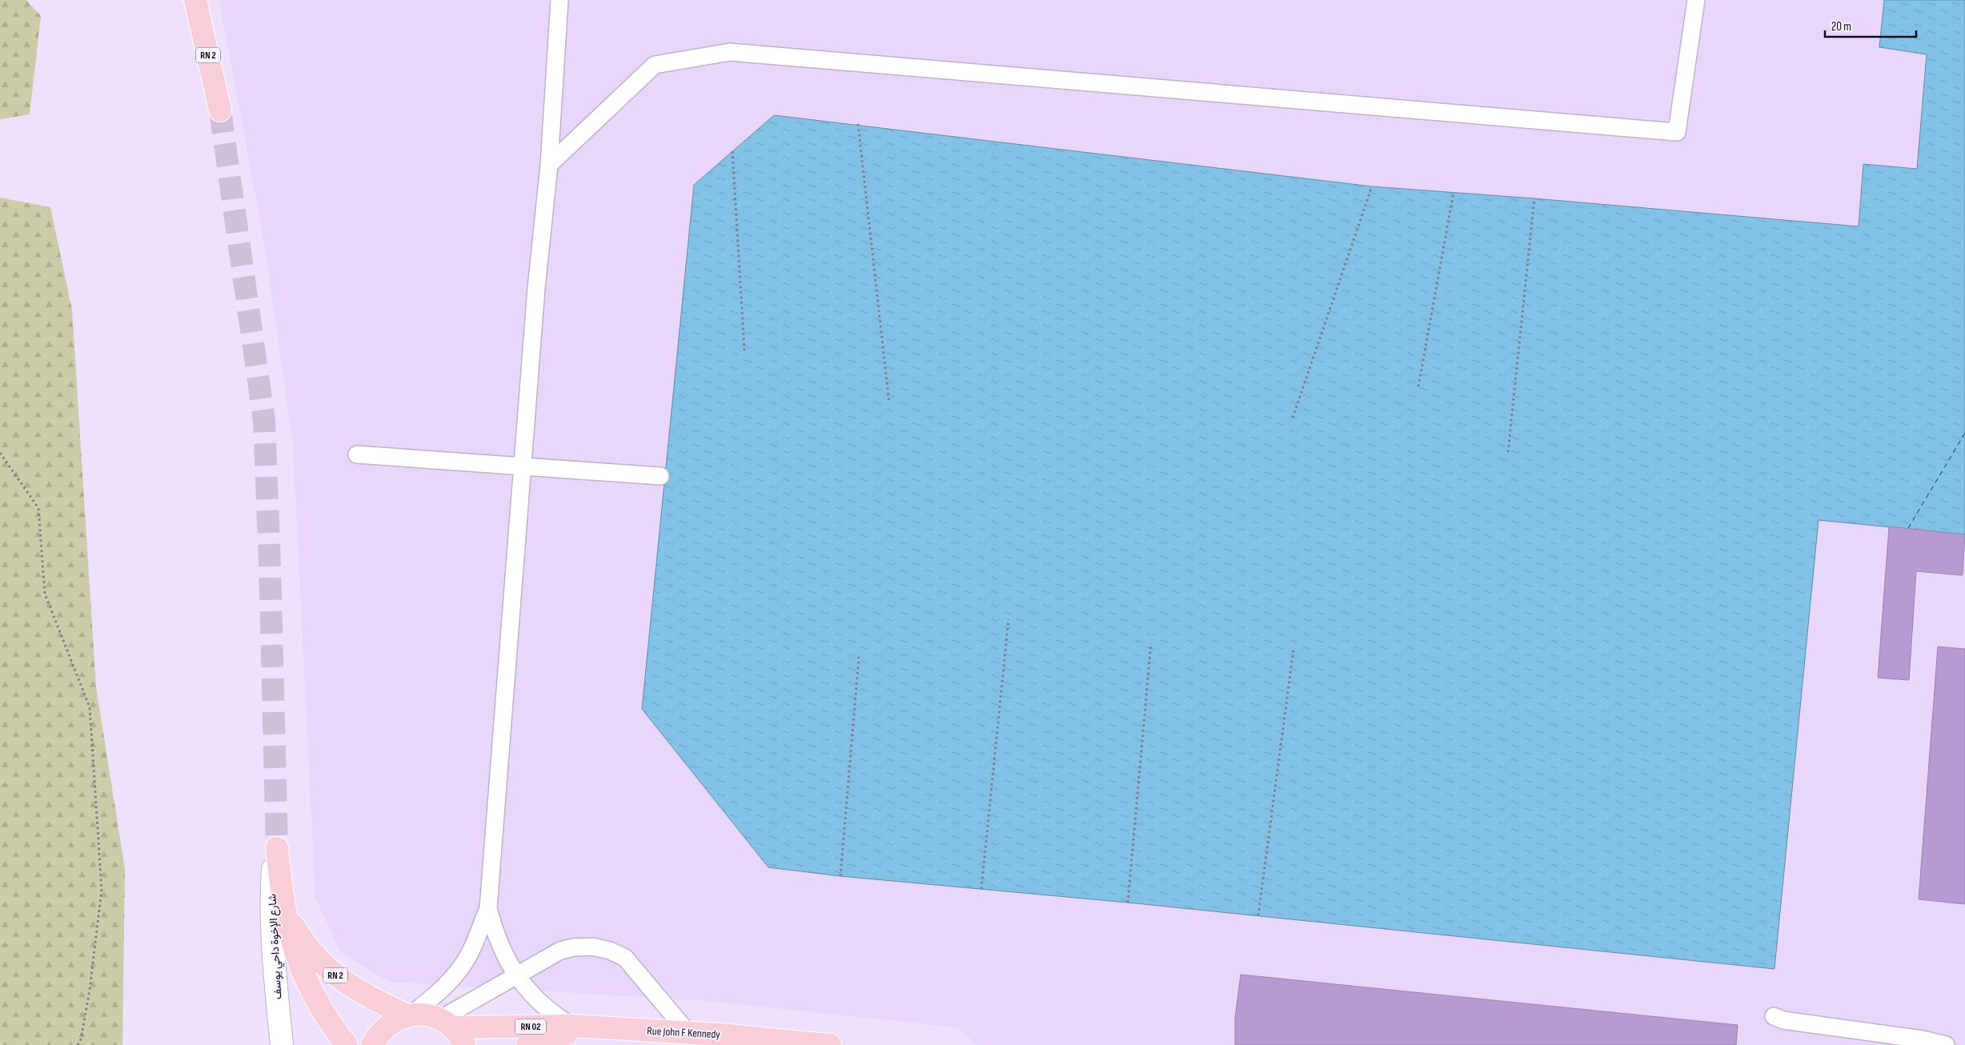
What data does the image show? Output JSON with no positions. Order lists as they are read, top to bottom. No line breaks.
{"streets":{"main road":["RN 2","شارع الإخوة داحي يوسف","RN 02","Rue John F Kennedy"]},"crossings":[["RN 2","شارع الإخوة داحي يوسف"],["RN 2","Rue John F Kennedy"]],"scale_bar":"20 m"}
